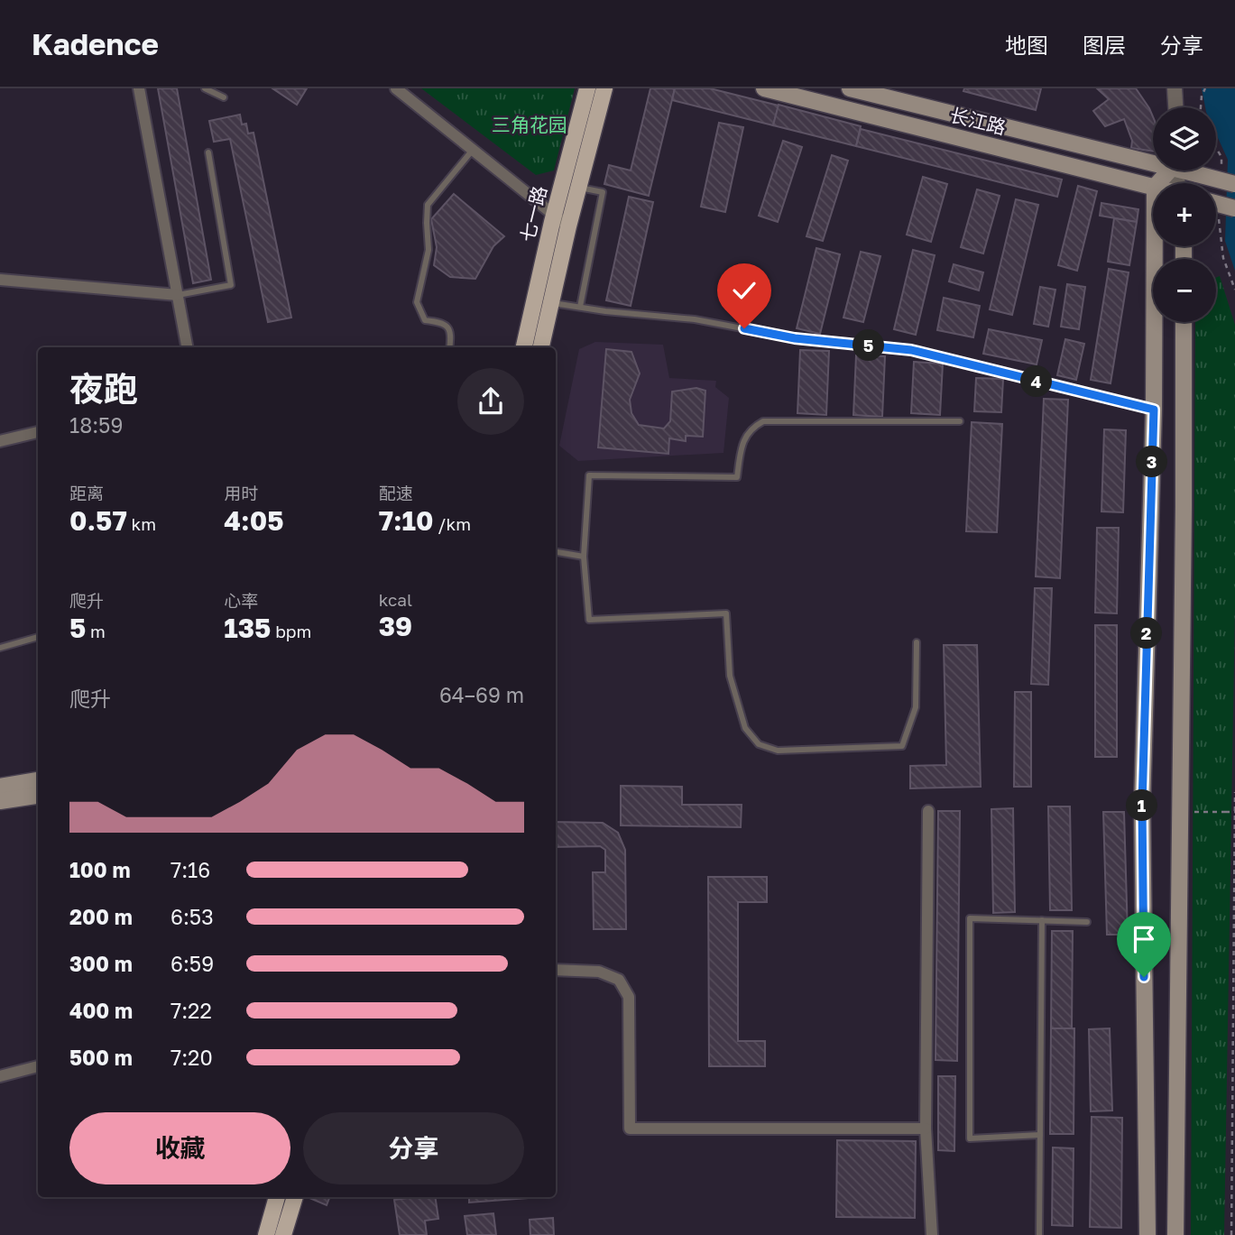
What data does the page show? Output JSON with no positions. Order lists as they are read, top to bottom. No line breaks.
{"streets":{"main road":["长江路","七一路"]},"parks":["三角花园"],"page":{"header":"Kadence","nav":["地图","图层","分享"],"map_buttons":["+","−"],"pins":["5","4","3","2","1"],"heading":["夜跑","18:59"],"stats":[["距离","0.57 km"],["用时","4:05"],["配速","7:10 /km"],["爬升","5 m"],["心率","135 bpm"],["kcal","39"]],"chart":["爬升","64–69 m"],"list":[{"name":"100 m","note":"7:16"},{"name":"200 m","note":"6:53"},{"name":"300 m","note":"6:59"},{"name":"400 m","note":"7:22"},{"name":"500 m","note":"7:20"}],"buttons":["收藏","分享"]}}
